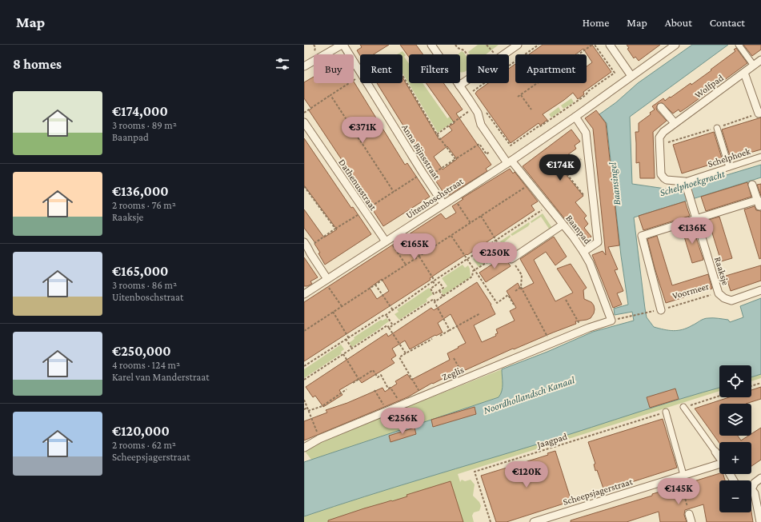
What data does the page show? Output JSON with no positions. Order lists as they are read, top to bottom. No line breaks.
{"streets":{"street":["Wolfpad","Anna Bijnsstraat","Schelphoek","Dathenusstraat","Uitenboschstraat","Baanpad","Raaksje","Voormeer","Zeglis","Scheepsjagerstraat"],"path":["Jaagpad"]},"crossings":[["Wolfpad","Schelphoek"],["Wolfpad","Raaksje"],["Anna Bijnsstraat","Uitenboschstraat"],["Schelphoek","Raaksje"],["Dathenusstraat","Uitenboschstraat"],["Uitenboschstraat","Baanpad"],["Baanpad","Voormeer"],["Baanpad","Zeglis"],["Raaksje","Voormeer"],["Voormeer","Zeglis"]],"water":["Schelphoekgracht","Baansingel","Noordhollandsch Kanaal"],"page":{"header":"Map","nav":["Home","Map","About","Contact"],"heading":"8 homes","chip":["Buy","Rent","Filters","New","Apartment"],"list":[{"name":"€174,000","note":"3 rooms · 89 m² · Baanpad"},{"name":"€136,000","note":"2 rooms · 76 m² · Raaksje"},{"name":"€165,000","note":"3 rooms · 86 m² · Uitenboschstraat"},{"name":"€250,000","note":"4 rooms · 124 m² · Karel van Manderstraat"},{"name":"€120,000","note":"2 rooms · 62 m² · Scheepsjagerstraat"}],"price":["€371K","€174K","€136K","€165K","€250K","€256K","€120K","€145K"],"map_buttons":["+","−"]}}
